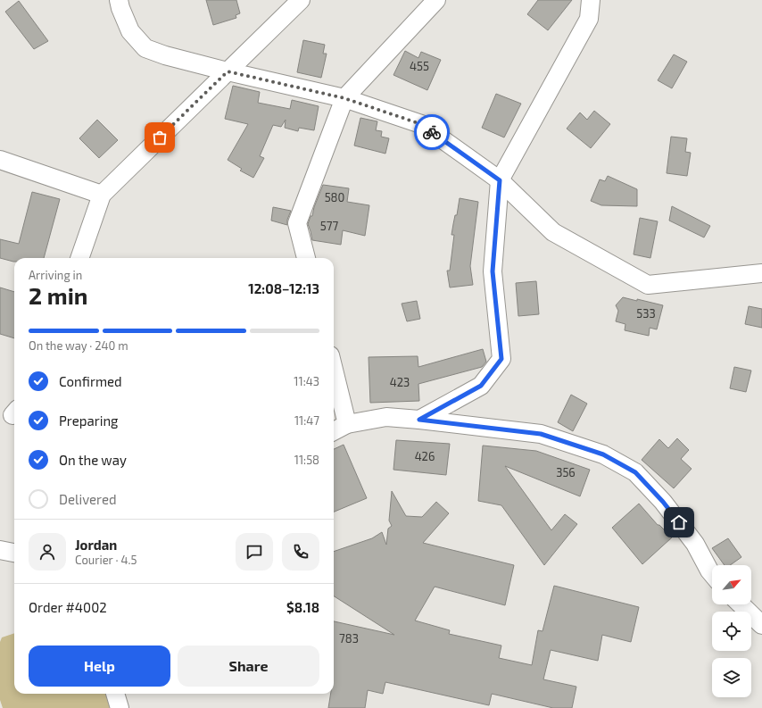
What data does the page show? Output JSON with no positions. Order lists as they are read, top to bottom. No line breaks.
{"house_numbers":["455","580","577","533","423","426","356","783"],"north":"top right","page":{"heading":["2 min","Arriving in","12:08–12:13"],"panel":["Jordan","Courier · 4.5","Order #4002","$8.18"],"bar":"On the way · 240 m","list":[["Confirmed","11:43"],["Preparing","11:47"],["On the way","11:58"],"Delivered"],"buttons":["Help","Share"]}}
